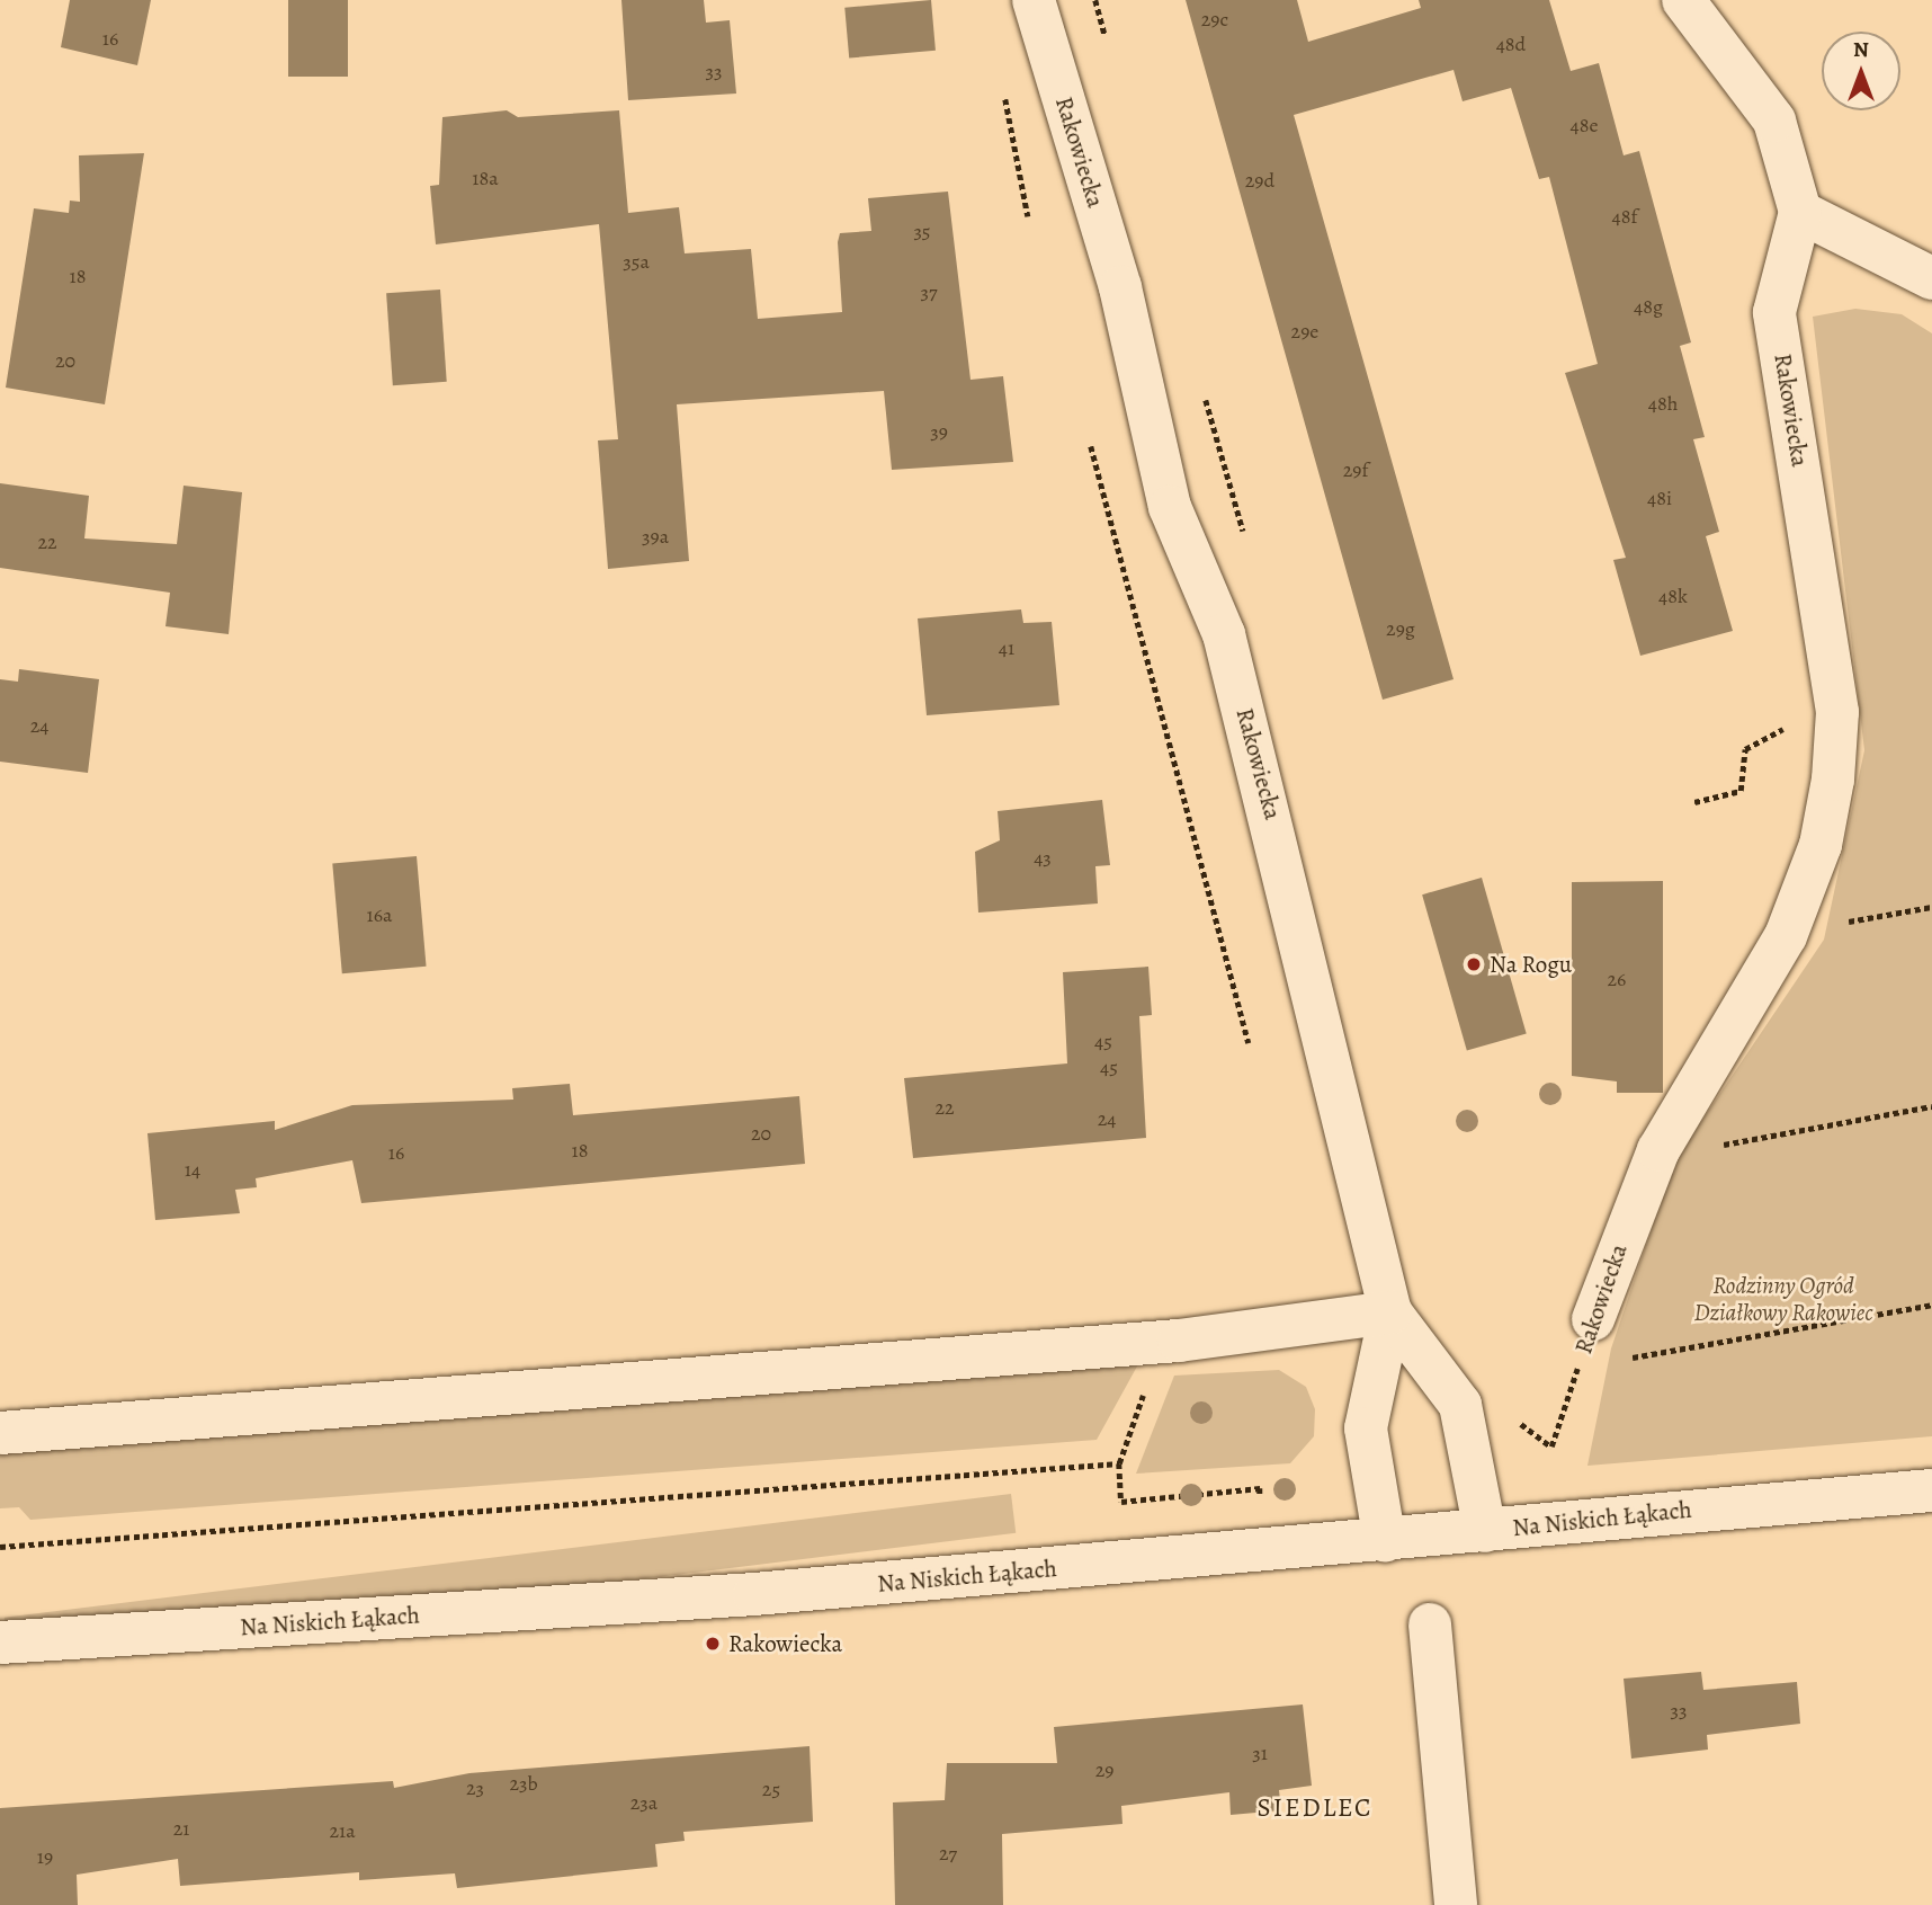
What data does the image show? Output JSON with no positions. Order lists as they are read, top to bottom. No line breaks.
{"streets":{"street":["Rakowiecka","Na Niskich Łąkach"]},"crossings":[["Rakowiecka","Na Niskich Łąkach"]],"districts":["SIEDLEC"],"parks":["Rodzinny Ogród Działkowy Rakowiec"],"places":["Na Rogu","Rakowiecka"],"house_numbers":["29c","16","48d","33","48e","18a","29d","48f","35","35a","18","37","48g","29e","20","48h","39","29f","48i","39a","22","48k","29g","41","24","43","16a","26","45","45","22","24","20","18","16","14","33","31","29","23b","23","25","23a","21","21a","27","19"],"north":"top"}
